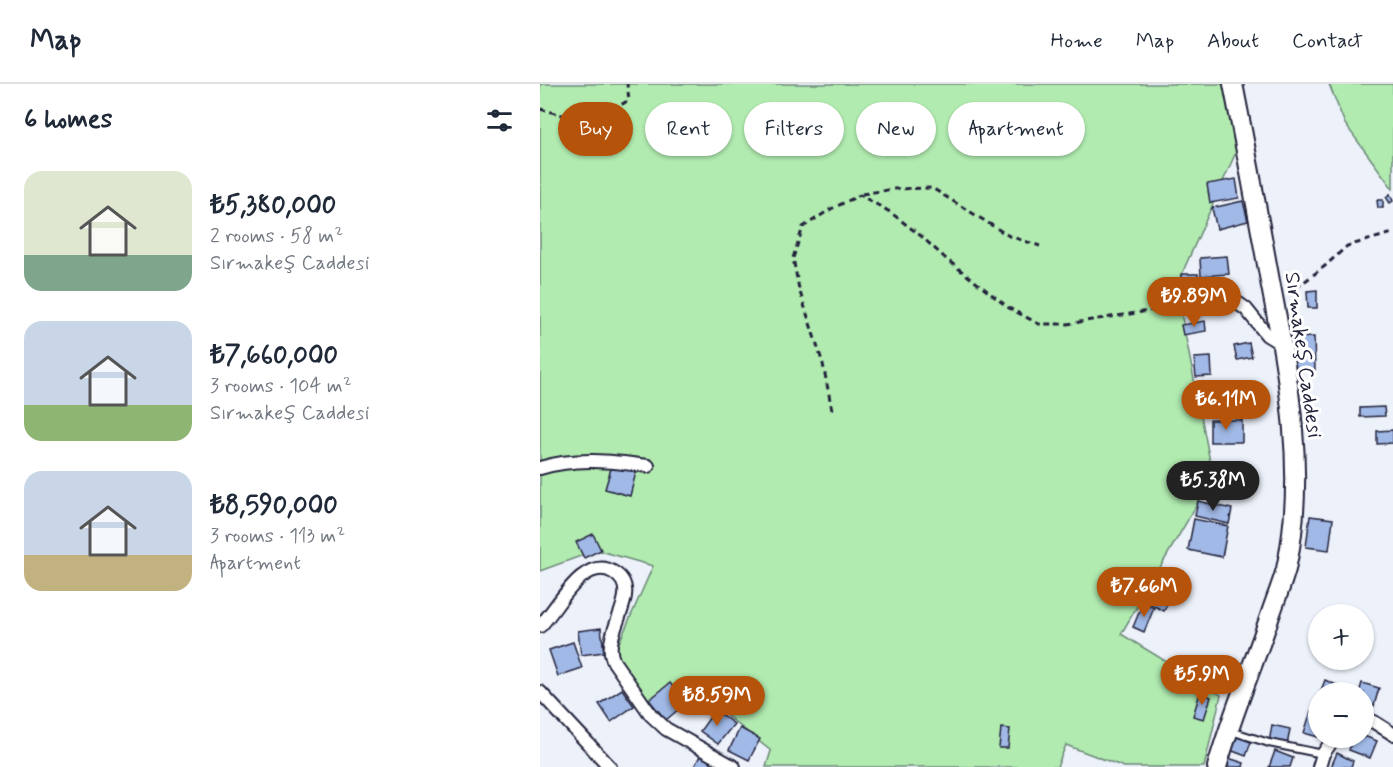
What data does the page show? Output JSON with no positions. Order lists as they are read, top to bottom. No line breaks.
{"streets":{"main road":["Sırmakeş Caddesi"]},"page":{"header":"Map","nav":["Home","Map","About","Contact"],"heading":"6 homes","chip":["Buy","Rent","Filters","New","Apartment"],"list":[{"name":"₺5,380,000","note":"2 rooms · 58 m² · Sırmakeş Caddesi"},{"name":"₺7,660,000","note":"3 rooms · 104 m² · Sırmakeş Caddesi"},{"name":"₺8,590,000","note":"3 rooms · 113 m² · Apartment"}],"price":["₺9.89M","₺6.11M","₺5.38M","₺7.66M","₺5.9M","₺8.59M"],"map_buttons":["+","−"]}}
